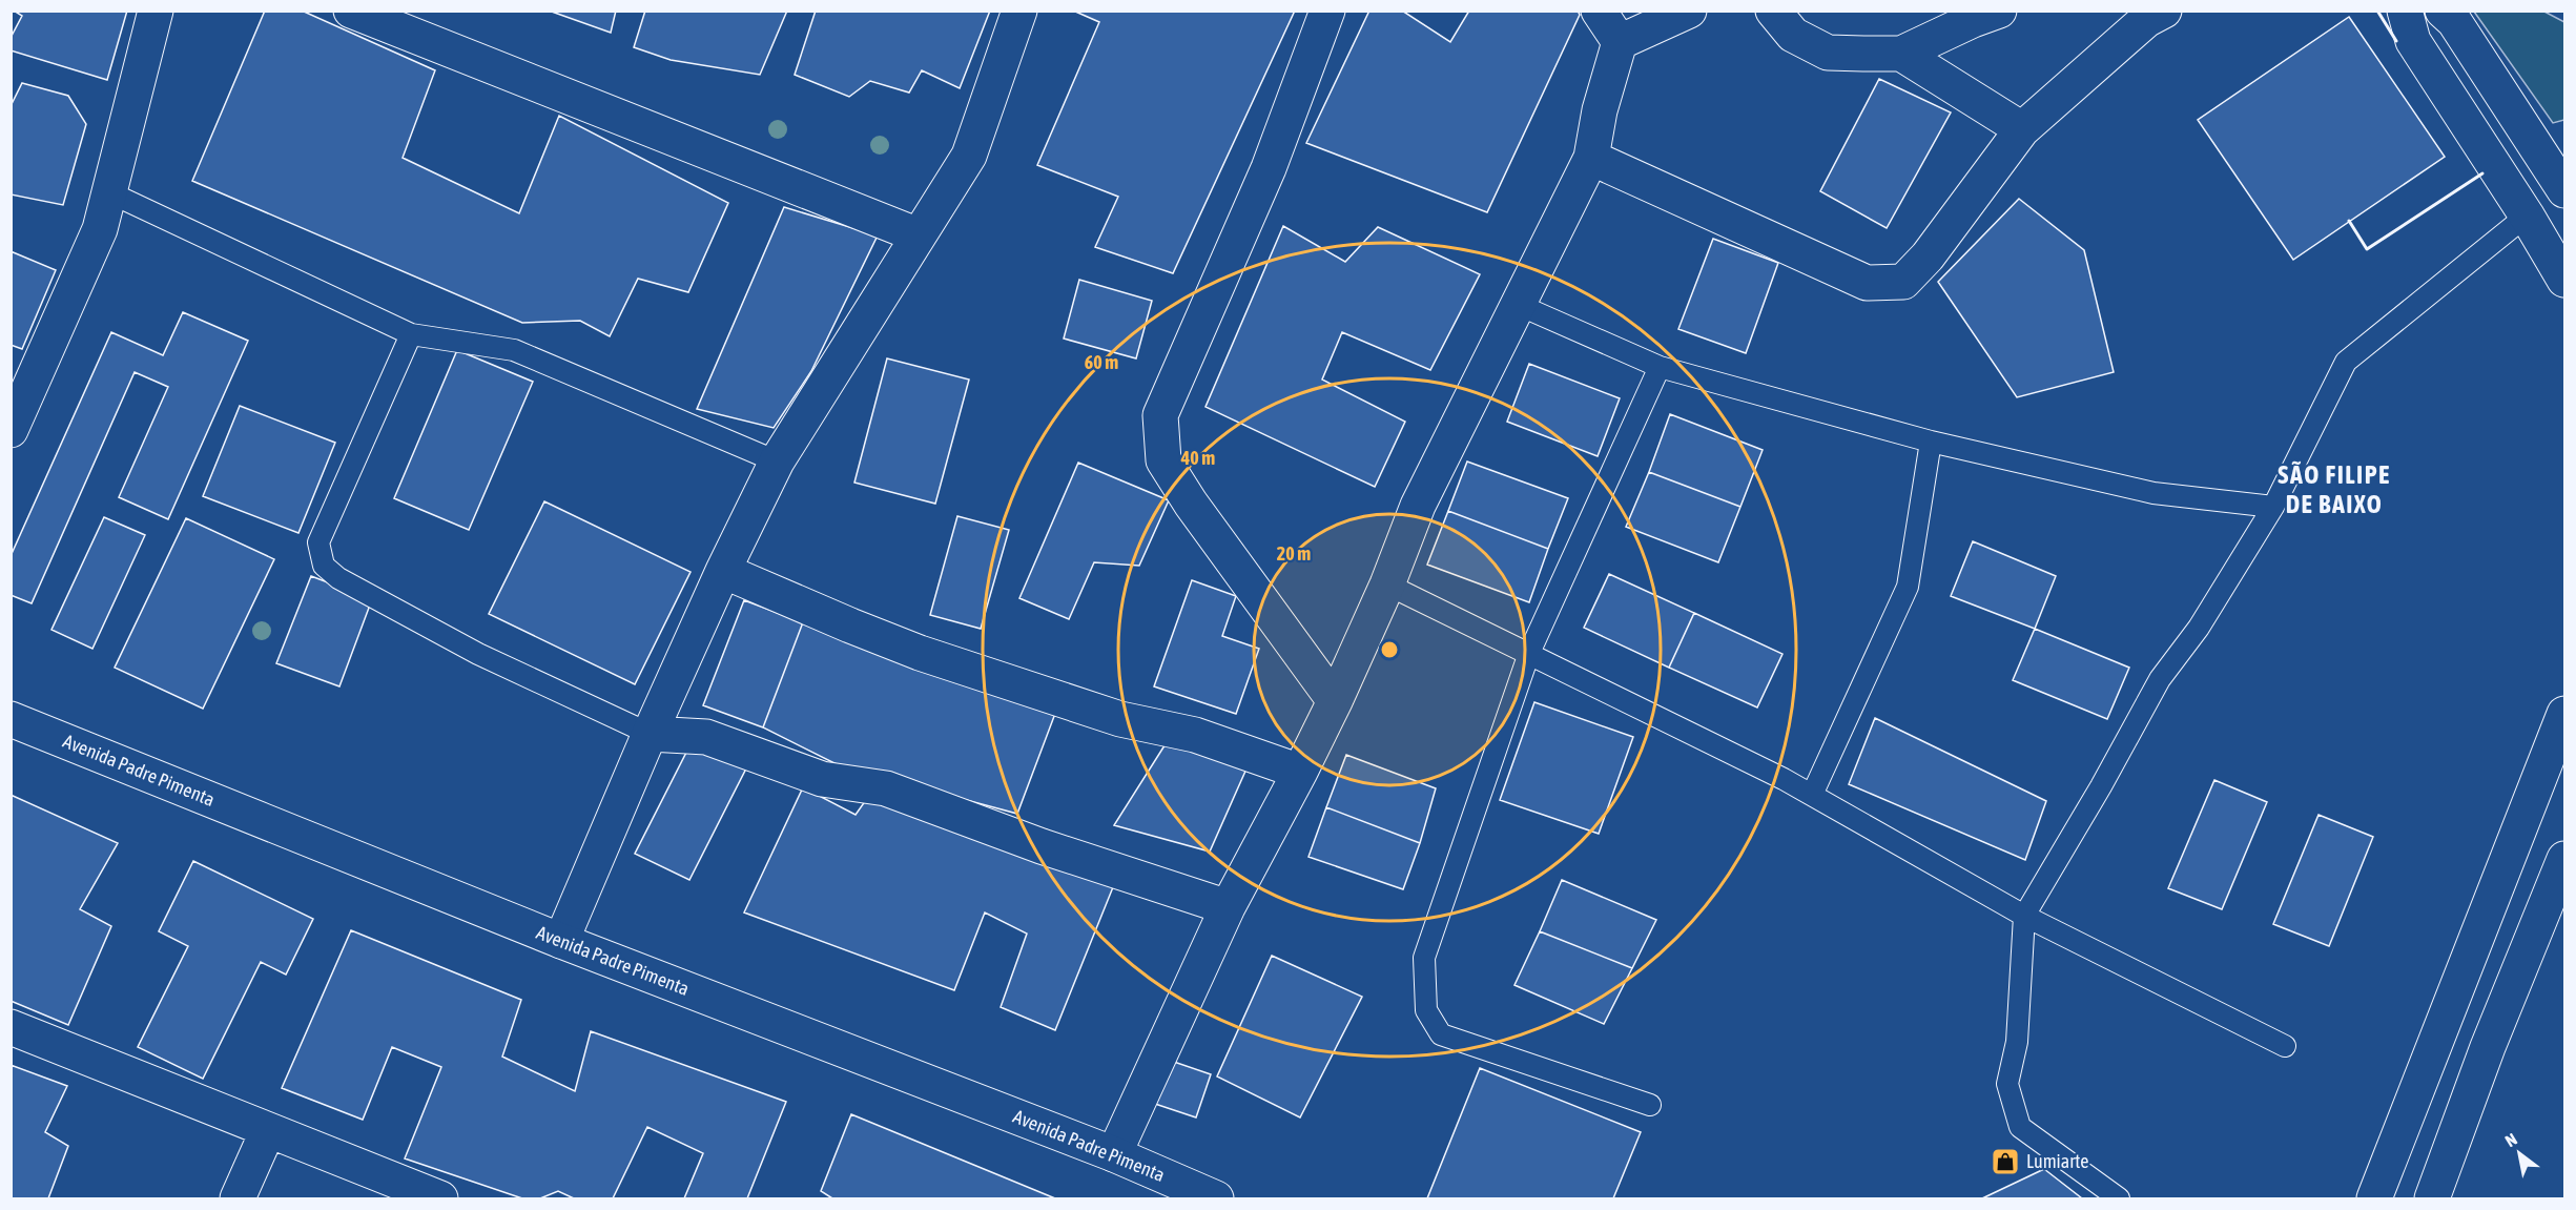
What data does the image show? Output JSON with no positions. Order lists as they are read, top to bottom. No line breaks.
{"streets":{"street":["Avenida Padre Pimenta"]},"districts":["SÃO FILIPE DE BAIXO"],"places":{"shop":["Lumiarte"]},"north":"top left","rings":["60 m","40 m","20 m"]}
